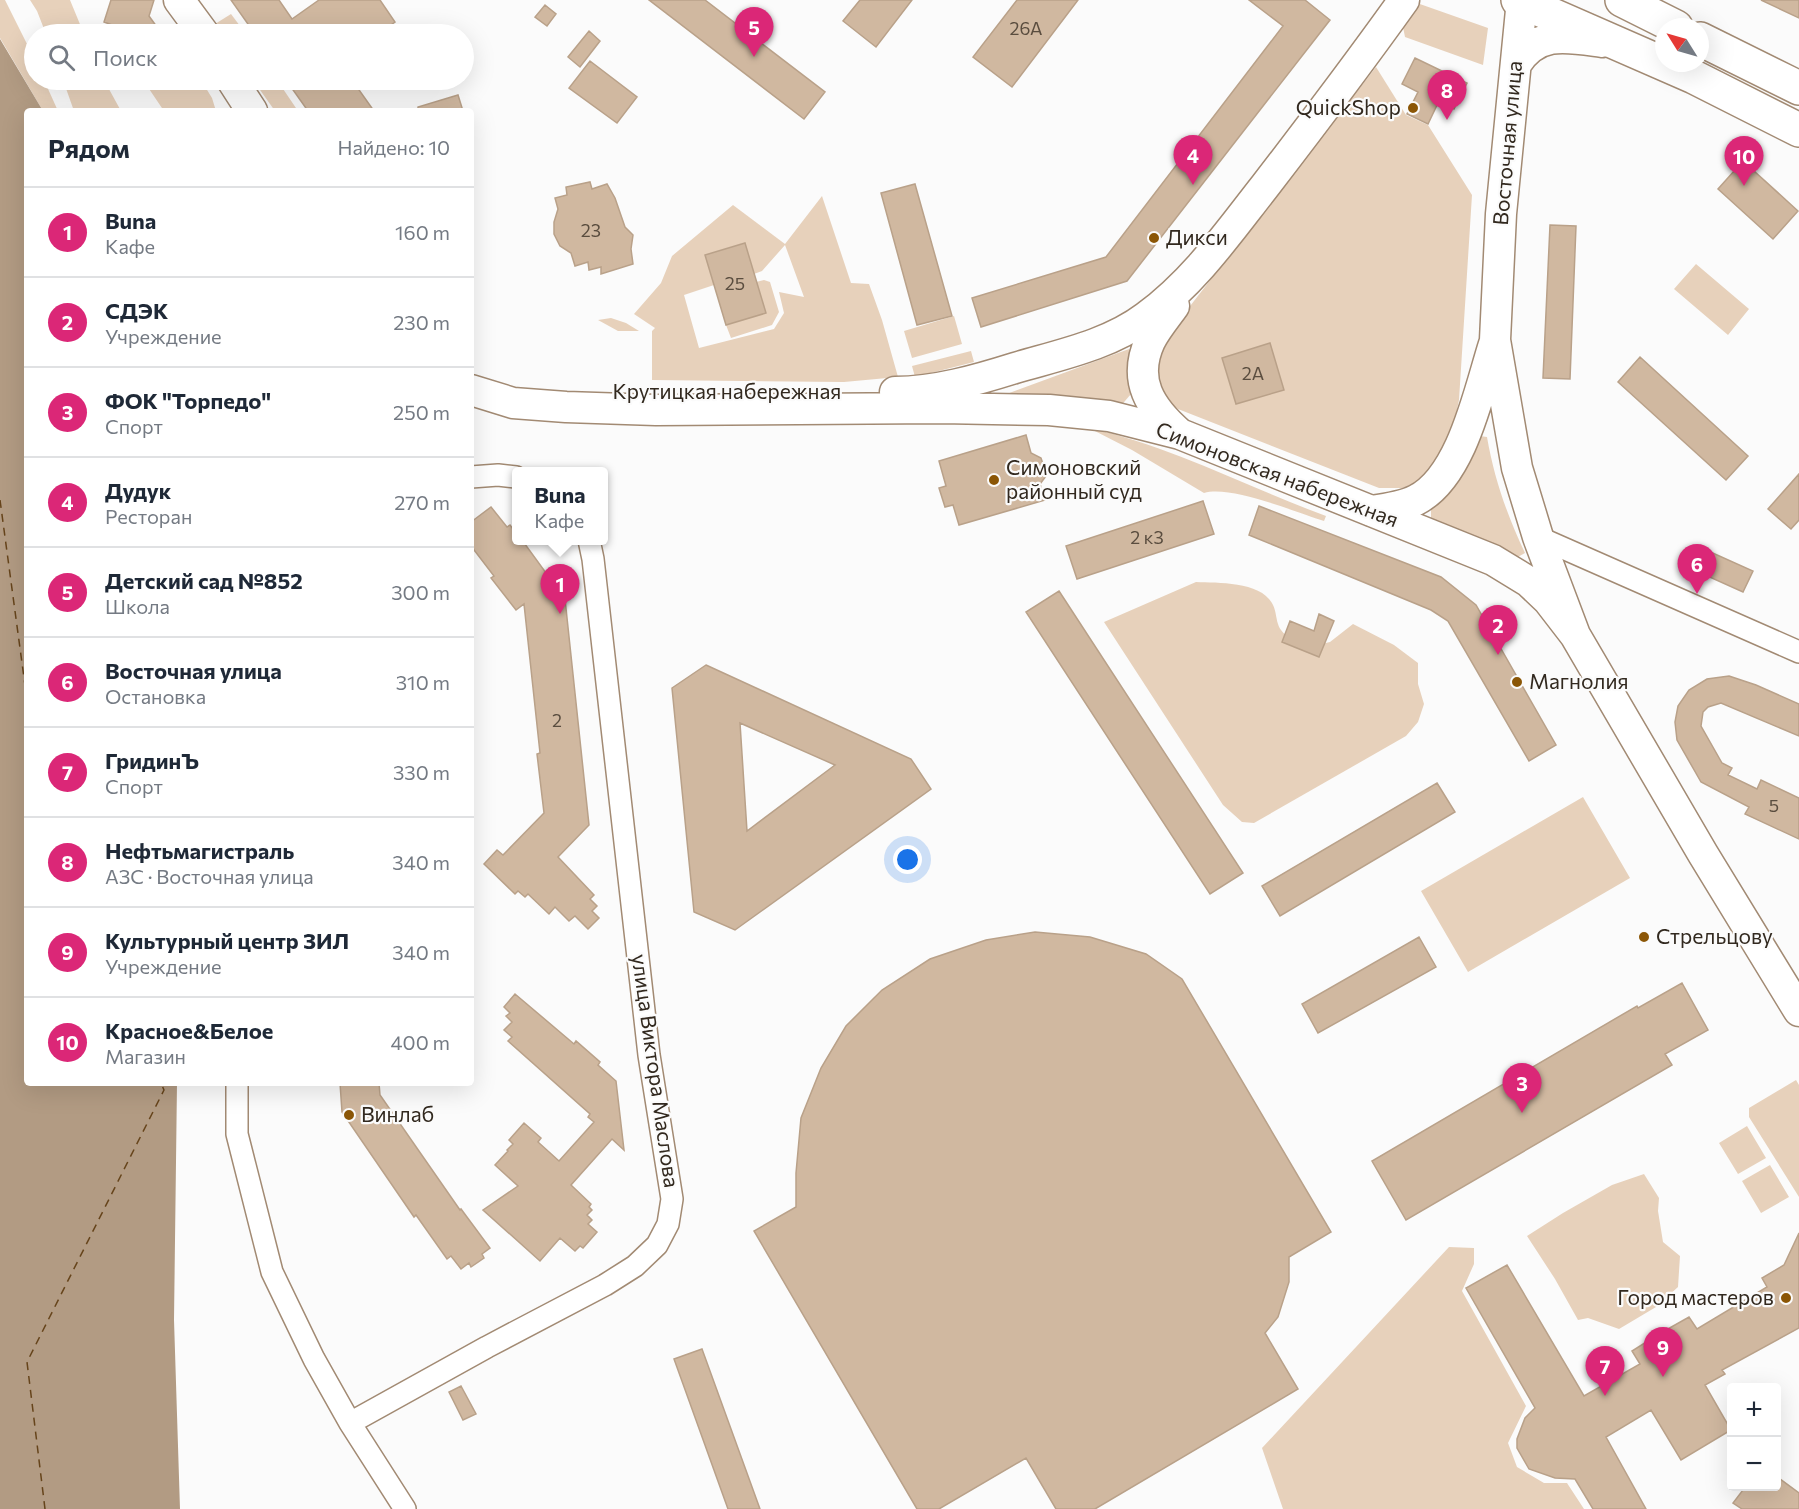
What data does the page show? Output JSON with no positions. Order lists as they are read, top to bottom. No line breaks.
{"streets":{"main road":["Восточная улица","Крутицкая набережная","Симоновская набережная"],"street":["улица Виктора Маслова"]},"crossings":[["Восточная улица","Симоновская набережная"],["Крутицкая набережная","Симоновская набережная"]],"places":["QuickShop","Дикси","Симоновский районный суд","Магнолия","Стрельцову","Винлаб","Город мастеров"],"house_numbers":["26А","23","25","2А","2 к3","2","5"],"north":"top left","page":{"pins":["5","8","4","10","6","1","2","3","9","7"],"search":"Поиск","heading":["Рядом","Найдено: 10"],"list":[{"mark":"1","name":"Buna","note":"Кафе","value":"160 m"},{"mark":"2","name":"СДЭК","note":"Учреждение","value":"230 m"},{"mark":"3","name":"ФОК \"Торпедо\"","note":"Спорт","value":"250 m"},{"mark":"4","name":"Дудук","note":"Ресторан","value":"270 m"},{"mark":"5","name":"Детский сад №852","note":"Школа","value":"300 m"},{"mark":"6","name":"Восточная улица","note":"Остановка","value":"310 m"},{"mark":"7","name":"ГридинЪ","note":"Спорт","value":"330 m"},{"mark":"8","name":"Нефтьмагистраль","note":"АЗС · Восточная улица","value":"340 m"},{"mark":"9","name":"Культурный центр ЗИЛ","note":"Учреждение","value":"340 m"},{"mark":"10","name":"Красное&Белое","note":"Магазин","value":"400 m"}],"popup":["Buna","Кафе"],"map_buttons":["+","−"]}}
